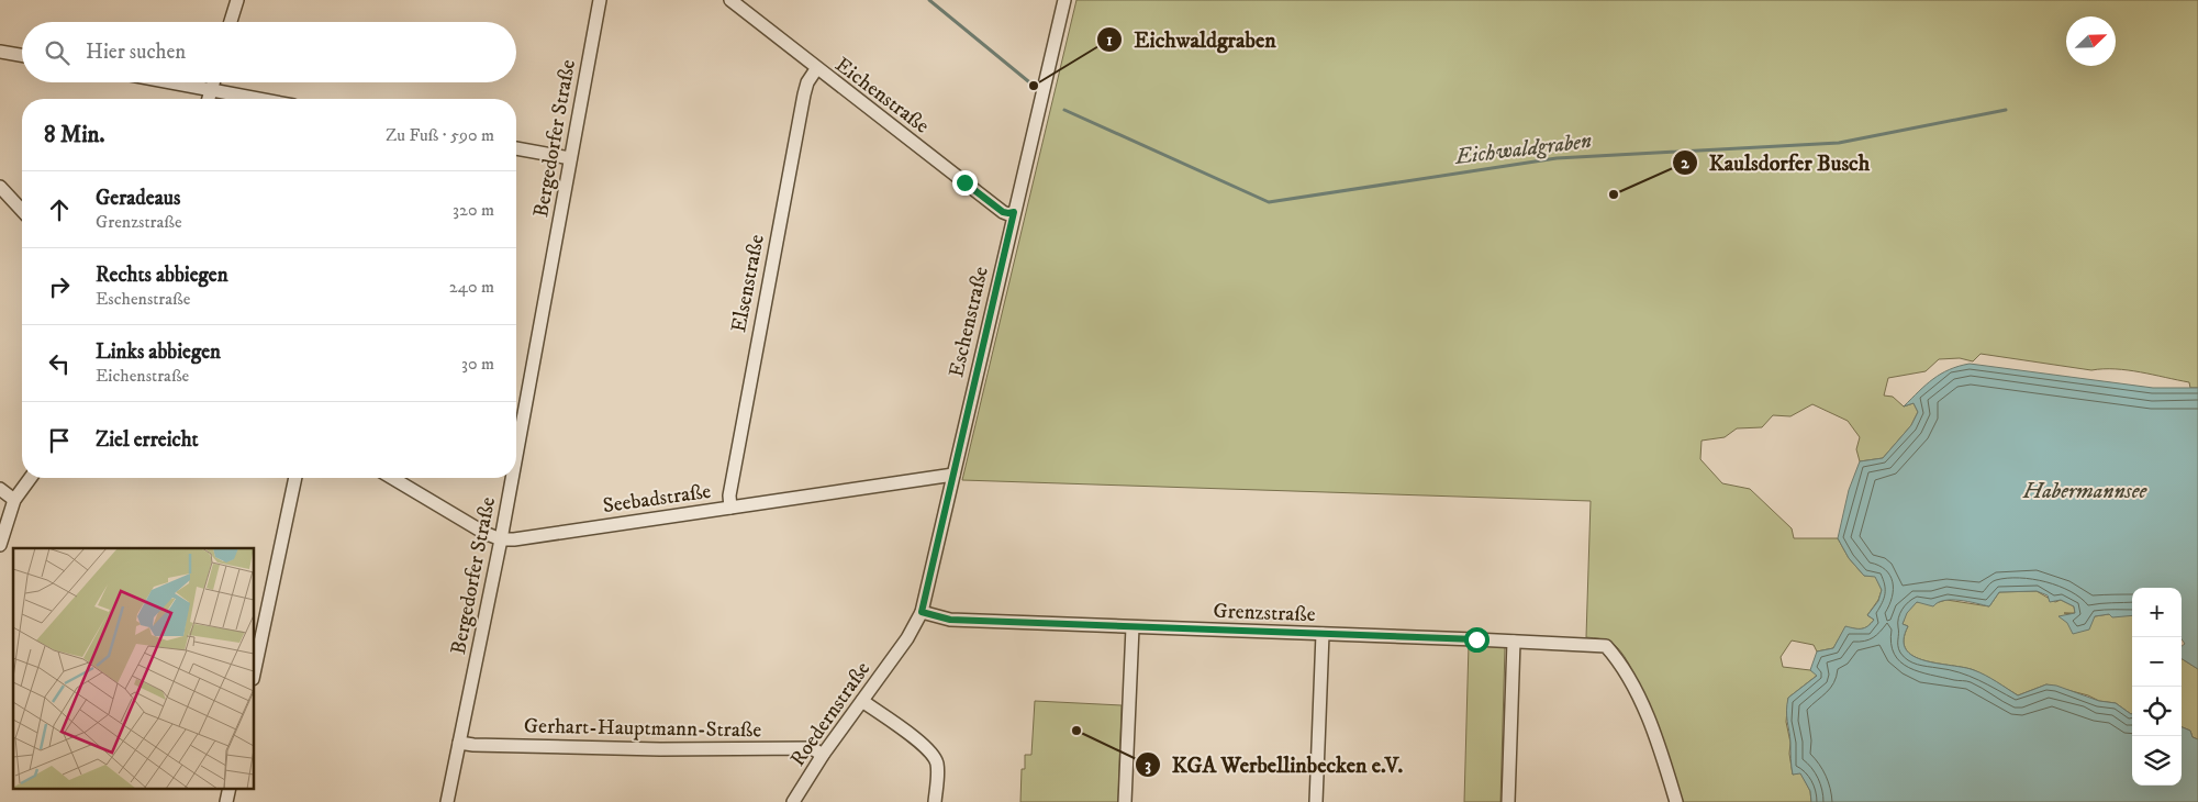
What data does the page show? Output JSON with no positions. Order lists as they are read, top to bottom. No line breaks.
{"streets":{"street":["Eichenstraße","Bergedorfer Straße","Elsenstraße","Eschenstraße","Seebadstraße","Grenzstraße","Roedernstraße","Gerhart-Hauptmann-Straße"]},"crossings":[["Eichenstraße","Elsenstraße"],["Eichenstraße","Eschenstraße"],["Bergedorfer Straße","Seebadstraße"],["Bergedorfer Straße","Gerhart-Hauptmann-Straße"],["Elsenstraße","Seebadstraße"],["Eschenstraße","Seebadstraße"],["Eschenstraße","Grenzstraße"],["Eschenstraße","Roedernstraße"],["Roedernstraße","Gerhart-Hauptmann-Straße"]],"water":["Eichwaldgraben","Habermannsee"],"places":["Eichwaldgraben","Kaulsdorfer Busch","KGA Werbellinbecken e.V."],"north":"top right","page":{"search":"Hier suchen","heading":["8 Min.","Zu Fuß · 590 m"],"list":[["Geradeaus","Grenzstraße","320 m"],["Rechts abbiegen","Eschenstraße","240 m"],["Links abbiegen","Eichenstraße","30 m"],"Ziel erreicht"],"map_buttons":["+","−"]}}
